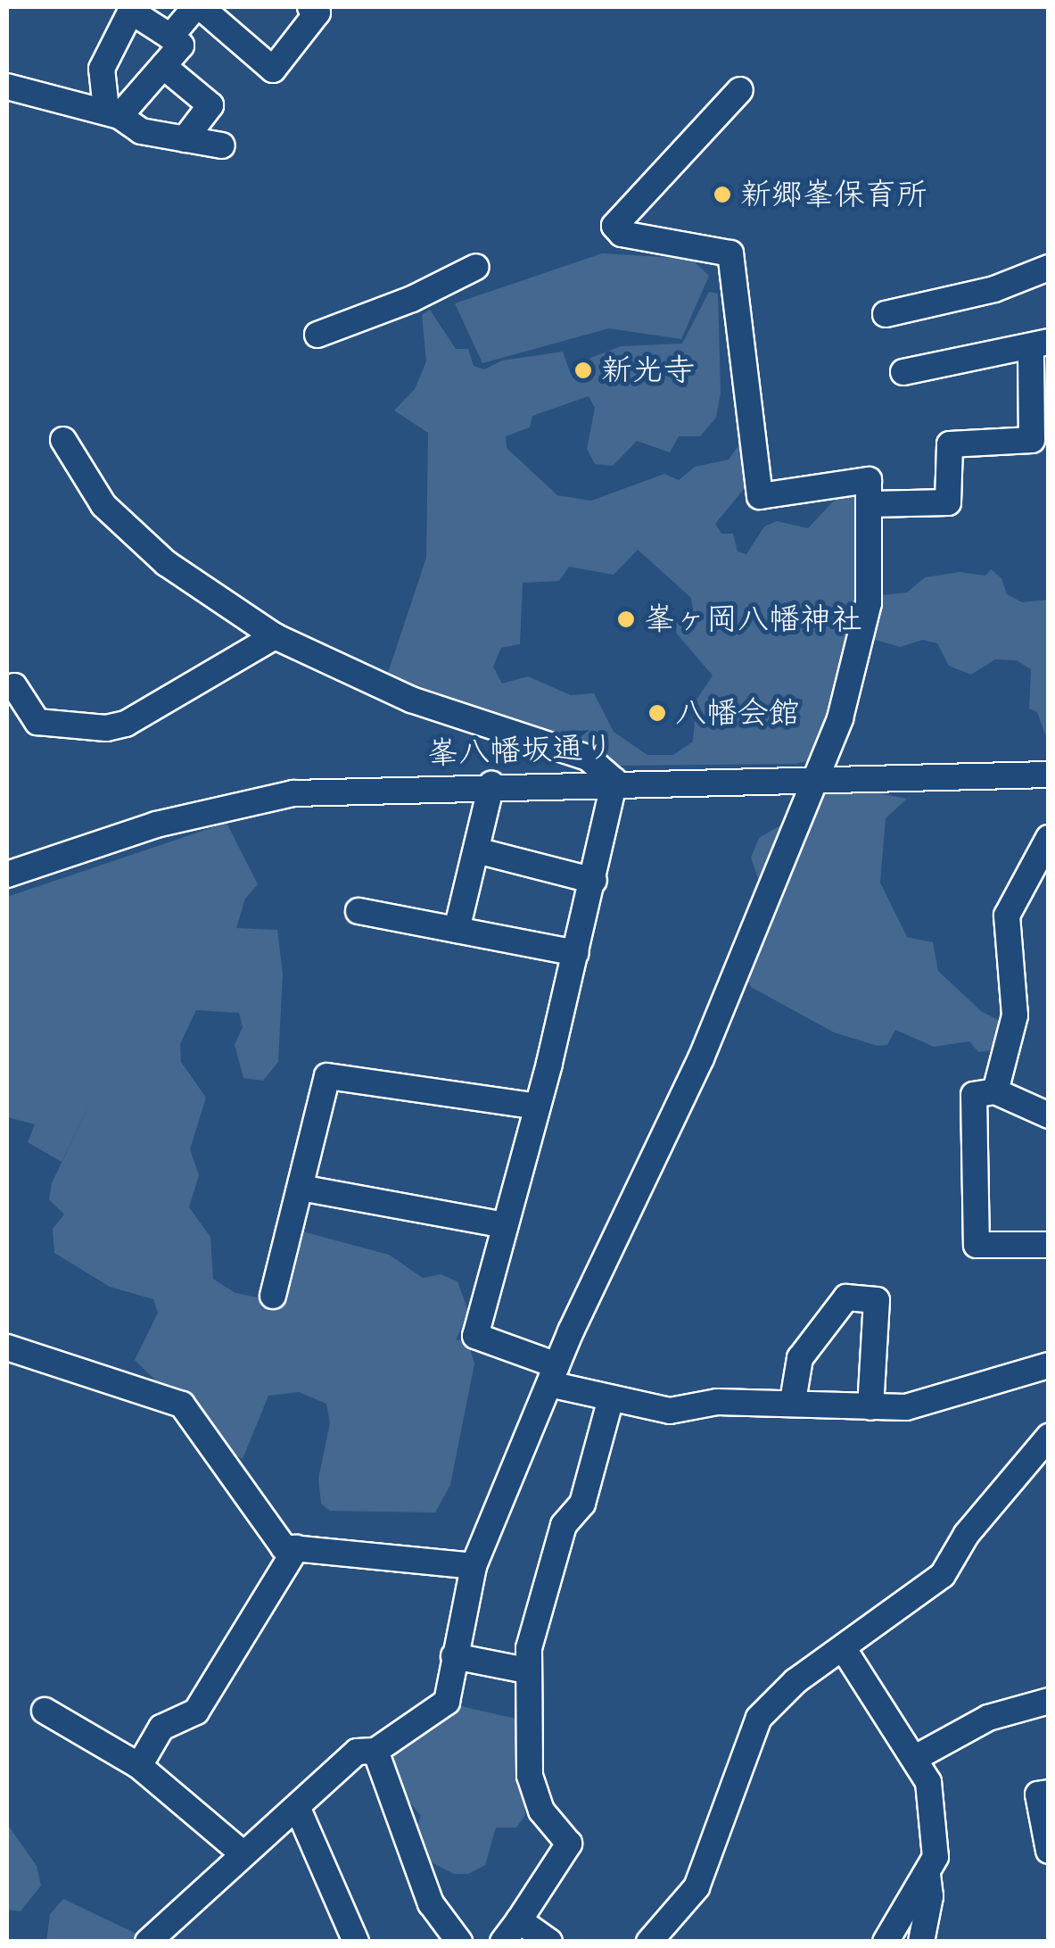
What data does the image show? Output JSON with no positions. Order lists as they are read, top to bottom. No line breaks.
{"streets":{"street":["峯八幡坂通り"]},"places":["新郷峯保育所","新光寺","峯ヶ岡八幡神社","八幡会館"]}
